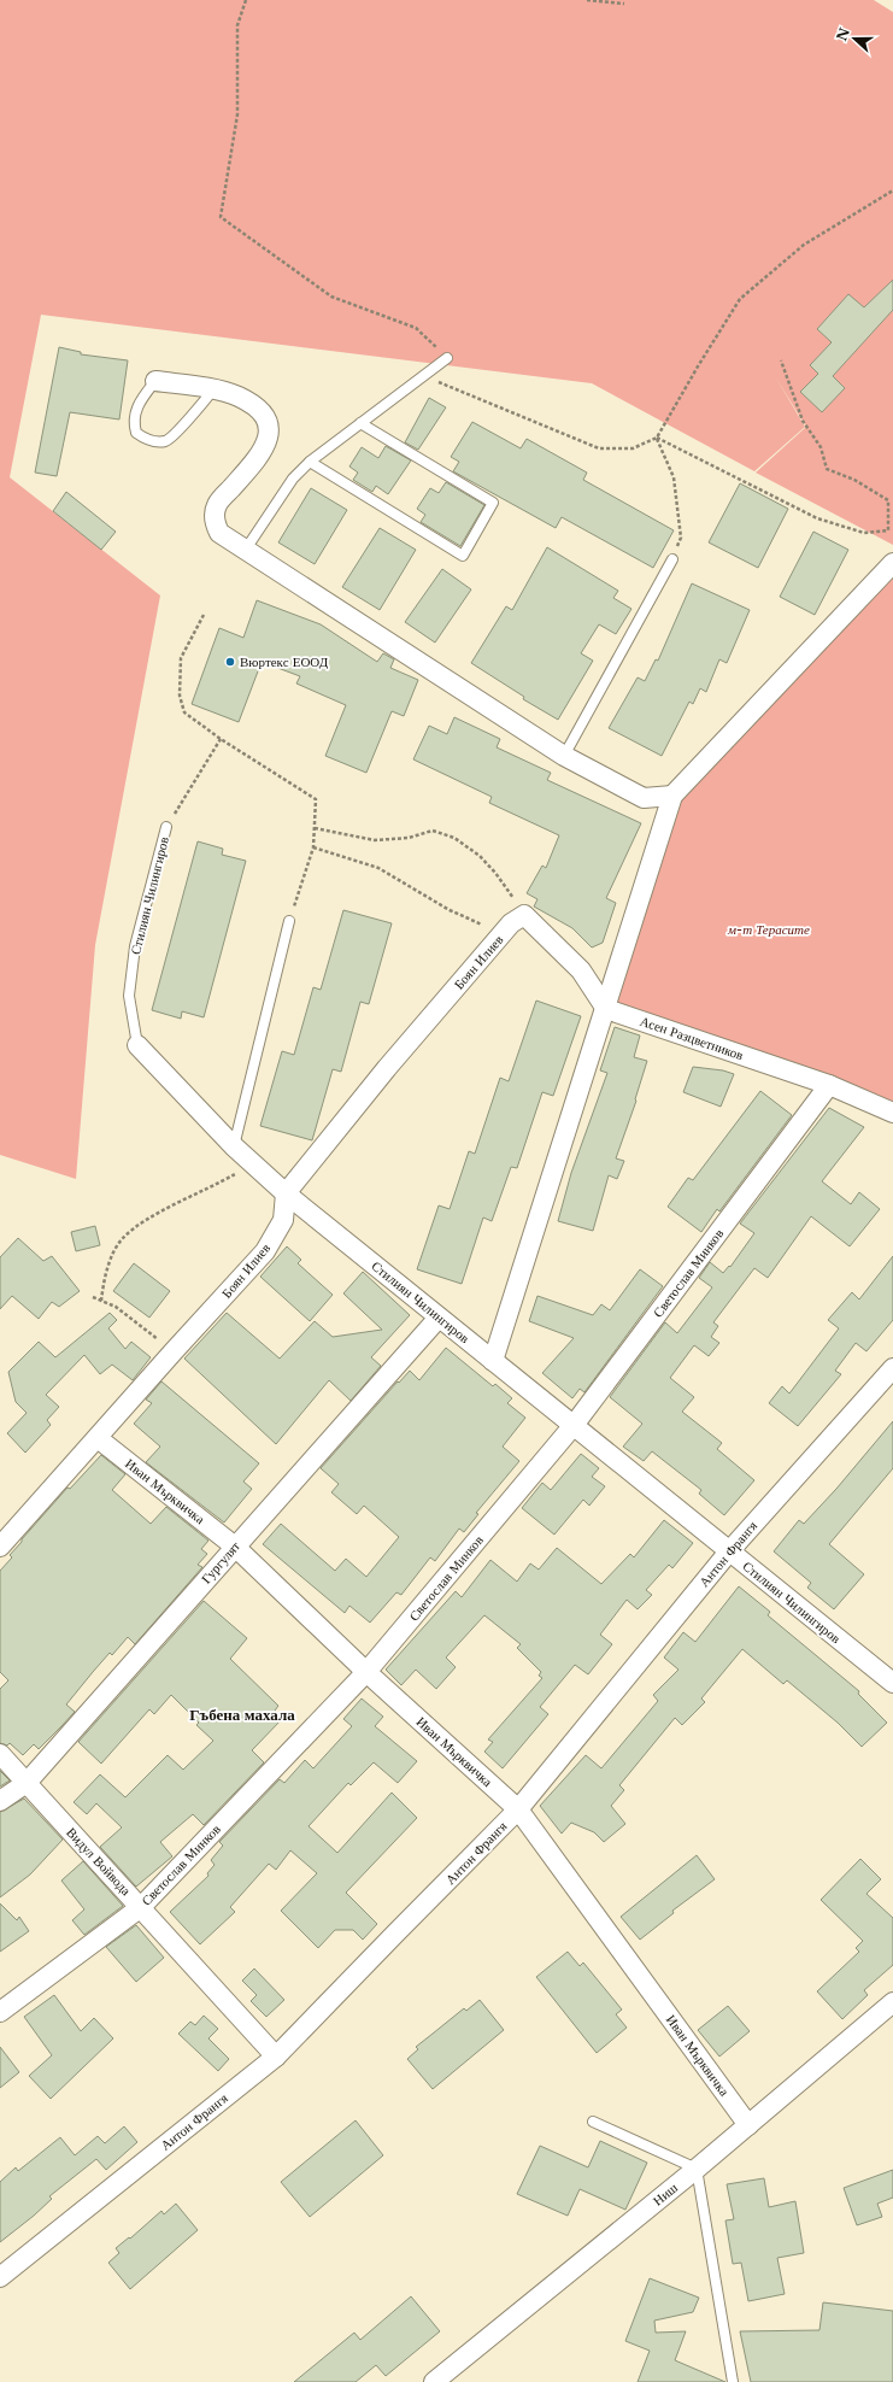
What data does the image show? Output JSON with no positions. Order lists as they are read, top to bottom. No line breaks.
{"streets":{"street":["Стилиян Чилингиров","Боян Илиев","Асен Разцветников","Светослав Минков","Иван Мърквичка","Антон Франгя","Гургулят","Видул Войвода","Ниш"]},"crossings":[["Стилиян Чилингиров","Боян Илиев"],["Стилиян Чилингиров","Светослав Минков"],["Стилиян Чилингиров","Антон Франгя"],["Стилиян Чилингиров","Гургулят"],["Боян Илиев","Иван Мърквичка"],["Асен Разцветников","Светослав Минков"],["Светослав Минков","Иван Мърквичка"],["Светослав Минков","Видул Войвода"],["Иван Мърквичка","Антон Франгя"],["Иван Мърквичка","Гургулят"],["Иван Мърквичка","Ниш"],["Антон Франгя","Видул Войвода"],["Гургулят","Видул Войвода"]],"districts":["Гъбена махала"],"parks":["м-т Терасите"],"places":["Вюртекс ЕООД"],"north":"left"}
